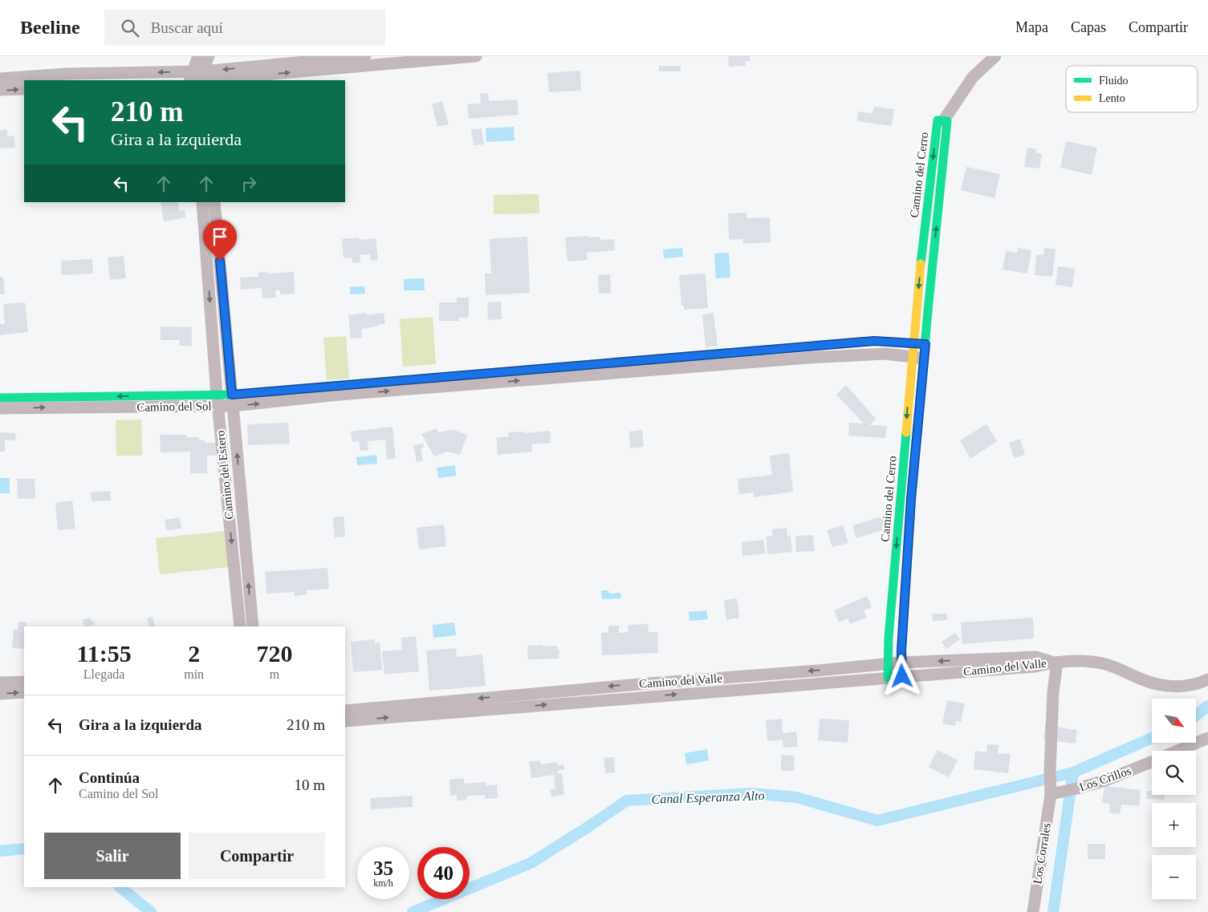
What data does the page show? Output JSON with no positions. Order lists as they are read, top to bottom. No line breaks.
{"streets":{"street":["Camino del Cerro","Camino del Sol","Camino del Estero","Camino del Valle","Los Crillos","Los Corrales"]},"crossings":[["Camino del Cerro","Camino del Sol"],["Camino del Cerro","Camino del Valle"],["Camino del Sol","Camino del Estero"],["Camino del Valle","Los Corrales"],["Los Crillos","Los Corrales"]],"water":["Canal Esperanza Alto"],"legend":["Fluido","Lento"],"north":"bottom right","page":{"header":"Beeline","search":"Buscar aquí","nav":["Mapa","Capas","Compartir"],"turn":["210 m","Gira a la izquierda"],"eta":["11:55","Llegada","2","min","720","m"],"list":[{"name":"Gira a la izquierda","value":"210 m"},{"name":"Continúa","note":"Camino del Sol","value":"10 m"}],"map_buttons":["+","−"],"buttons":["Salir","Compartir"],"speed":"35 km/h","limit":"40"}}
